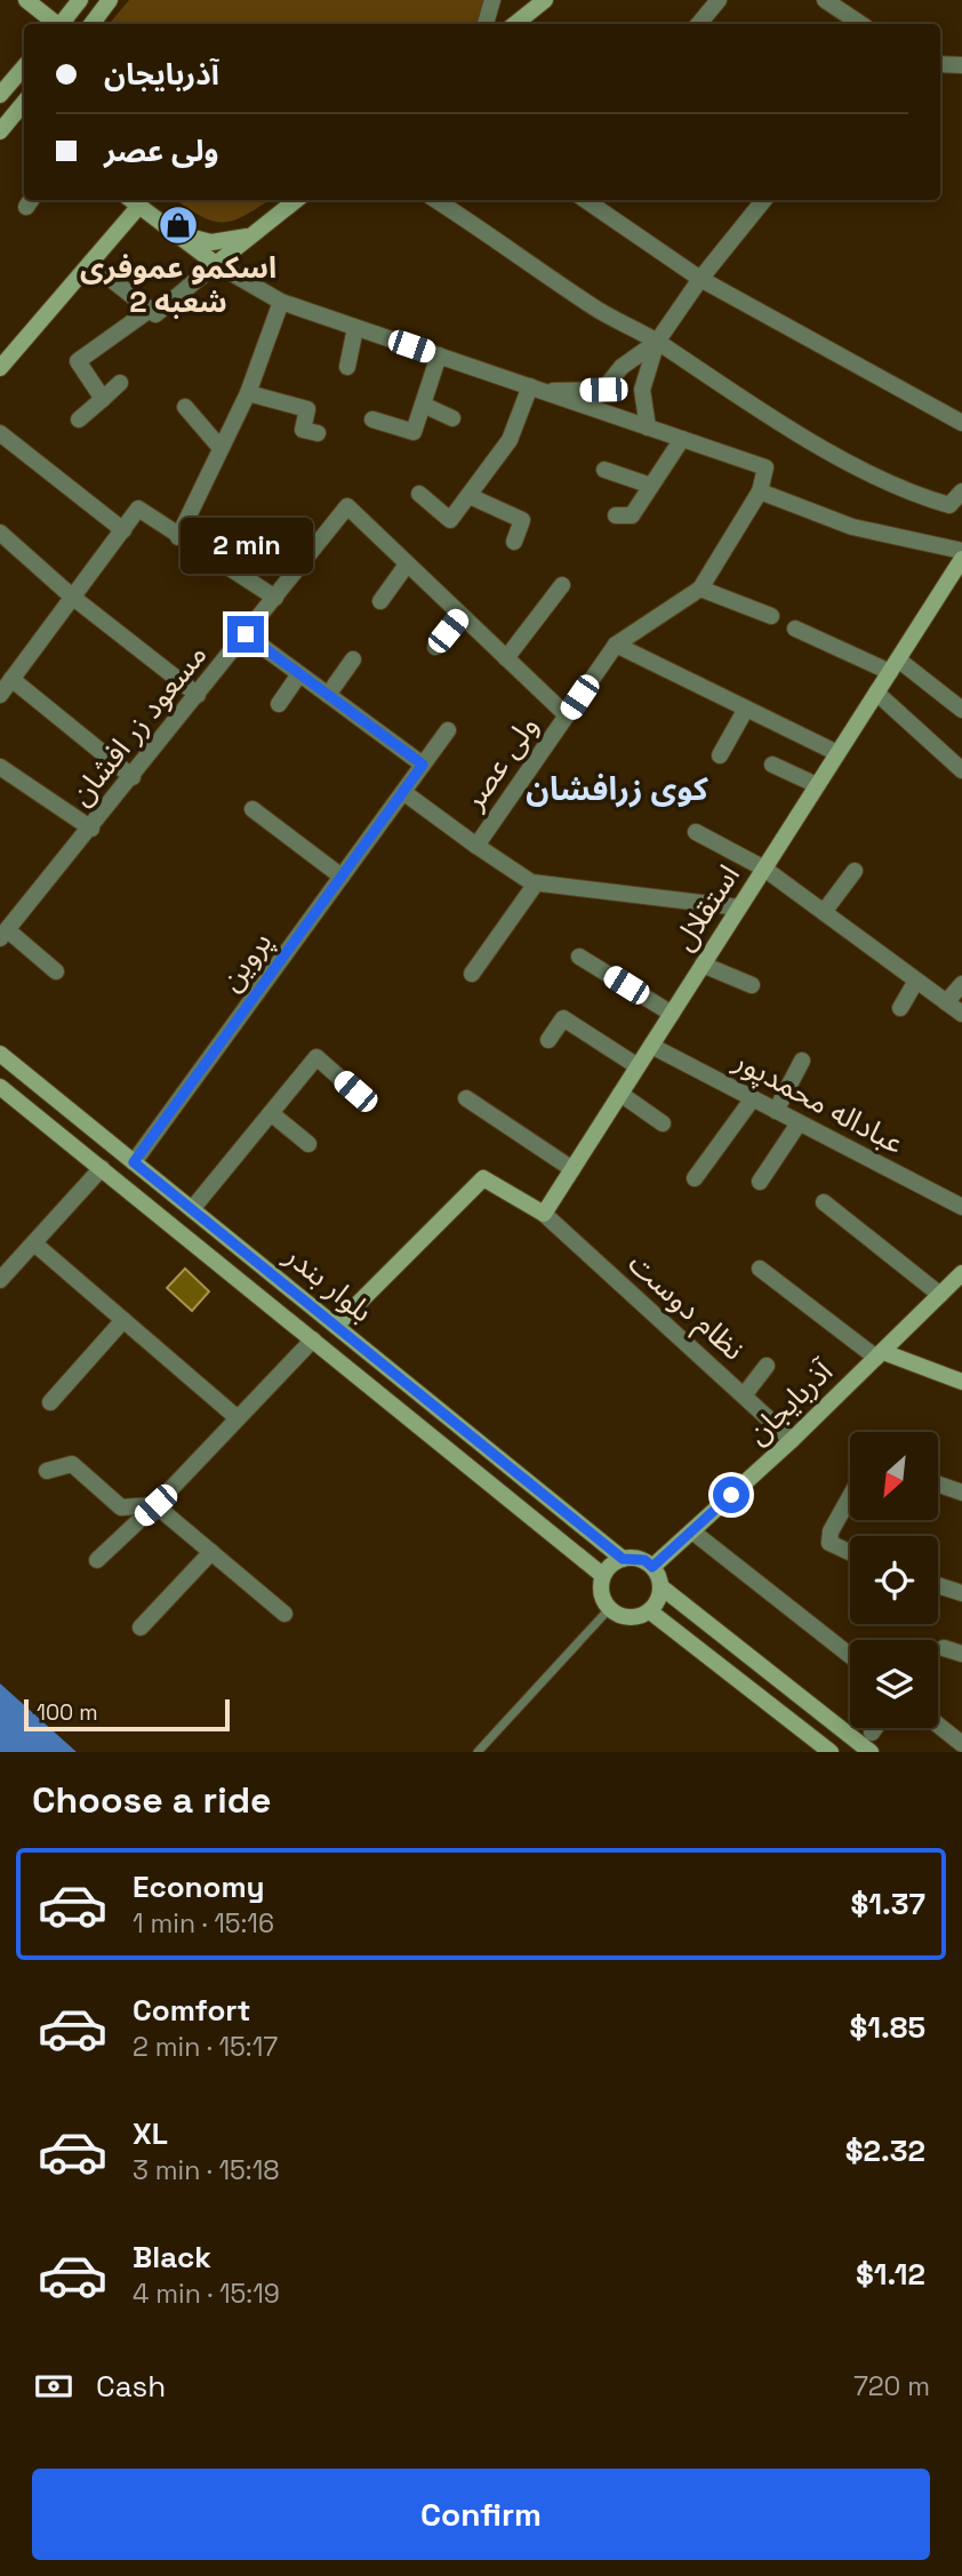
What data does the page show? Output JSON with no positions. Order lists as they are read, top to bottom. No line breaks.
{"streets":{"main road":["استقلال","بلوار بندر","آذربایجان"],"street":["مسعود زر افشان","ولی عصر","پروین","عباداله محمدپور","نظام دوست"]},"crossings":[["مسعود زر افشان","ولی عصر"],["ولی عصر","پروین"],["استقلال","عباداله محمدپور"],["استقلال","نظام دوست"],["پروین","بلوار بندر"],["بلوار بندر","آذربایجان"],["نظام دوست","آذربایجان"]],"districts":["کوی زرافشان"],"places":{"shop":["اسکمو عموفری شعبه 2"]},"scale_bar":"100 m","north":"bottom left","page":{"banner":["آذربایجان","ولی عصر"],"bubble":"2 min","scale":"100 m","heading":"Choose a ride","list":[{"name":"Economy","note":"1 min · 15:16","value":"$1.37"},{"name":"Comfort","note":"2 min · 15:17","value":"$1.85"},{"name":"XL","note":"3 min · 15:18","value":"$2.32"},{"name":"Black","note":"4 min · 15:19","value":"$1.12"}],"pay":["Cash","720 m"],"buttons":"Confirm"}}
